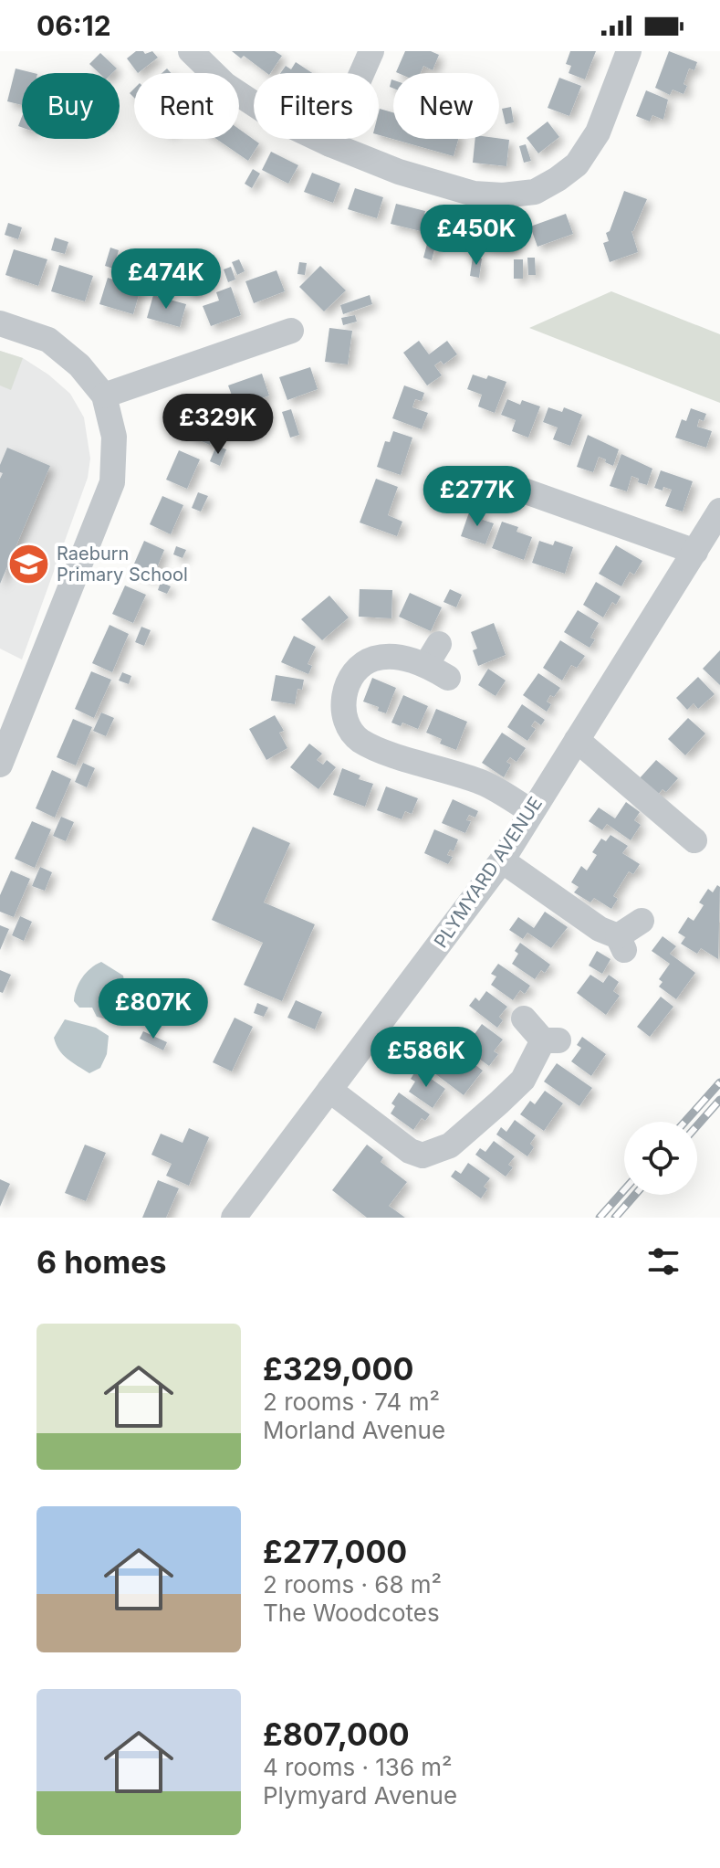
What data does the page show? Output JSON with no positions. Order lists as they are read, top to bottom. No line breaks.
{"streets":{"street":["PLYMYARD AVENUE"]},"places":{"school or university":["Raeburn Primary School"]},"page":{"status":"06:12","chip":["Buy","Rent","Filters","New"],"price":["£450K","£474K","£329K","£277K","£807K","£586K"],"heading":"6 homes","list":[{"name":"£329,000","note":"2 rooms · 74 m² · Morland Avenue"},{"name":"£277,000","note":"2 rooms · 68 m² · The Woodcotes"},{"name":"£807,000","note":"4 rooms · 136 m² · Plymyard Avenue"}]}}
